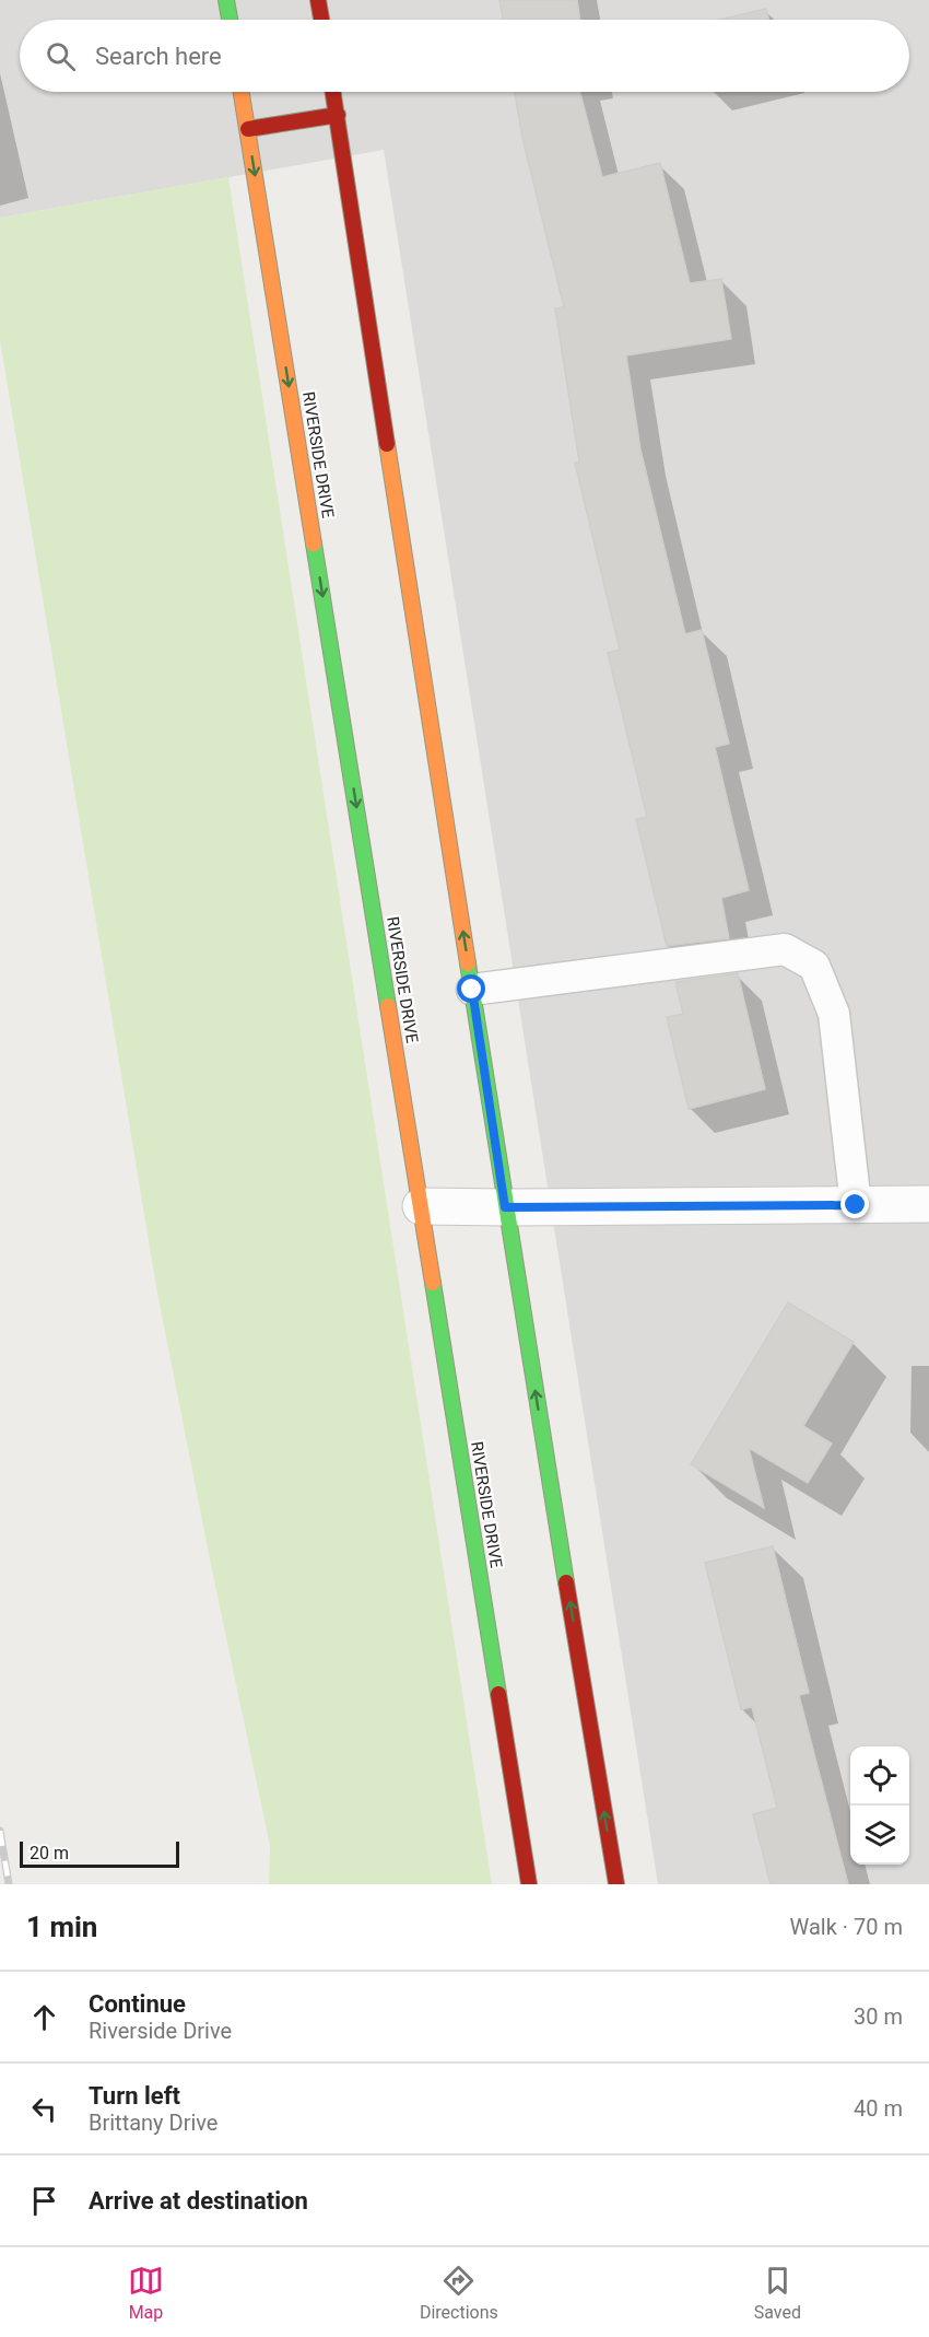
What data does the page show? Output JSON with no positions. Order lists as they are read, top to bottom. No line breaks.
{"streets":{"street":["RIVERSIDE DRIVE"]},"scale_bar":"20 m","page":{"search":"Search here","scale":"20 m","heading":["1 min","Walk · 70 m"],"list":[["Continue","Riverside Drive","30 m"],["Turn left","Brittany Drive","40 m"],"Arrive at destination"],"nav":["Map","Directions","Saved"]}}
